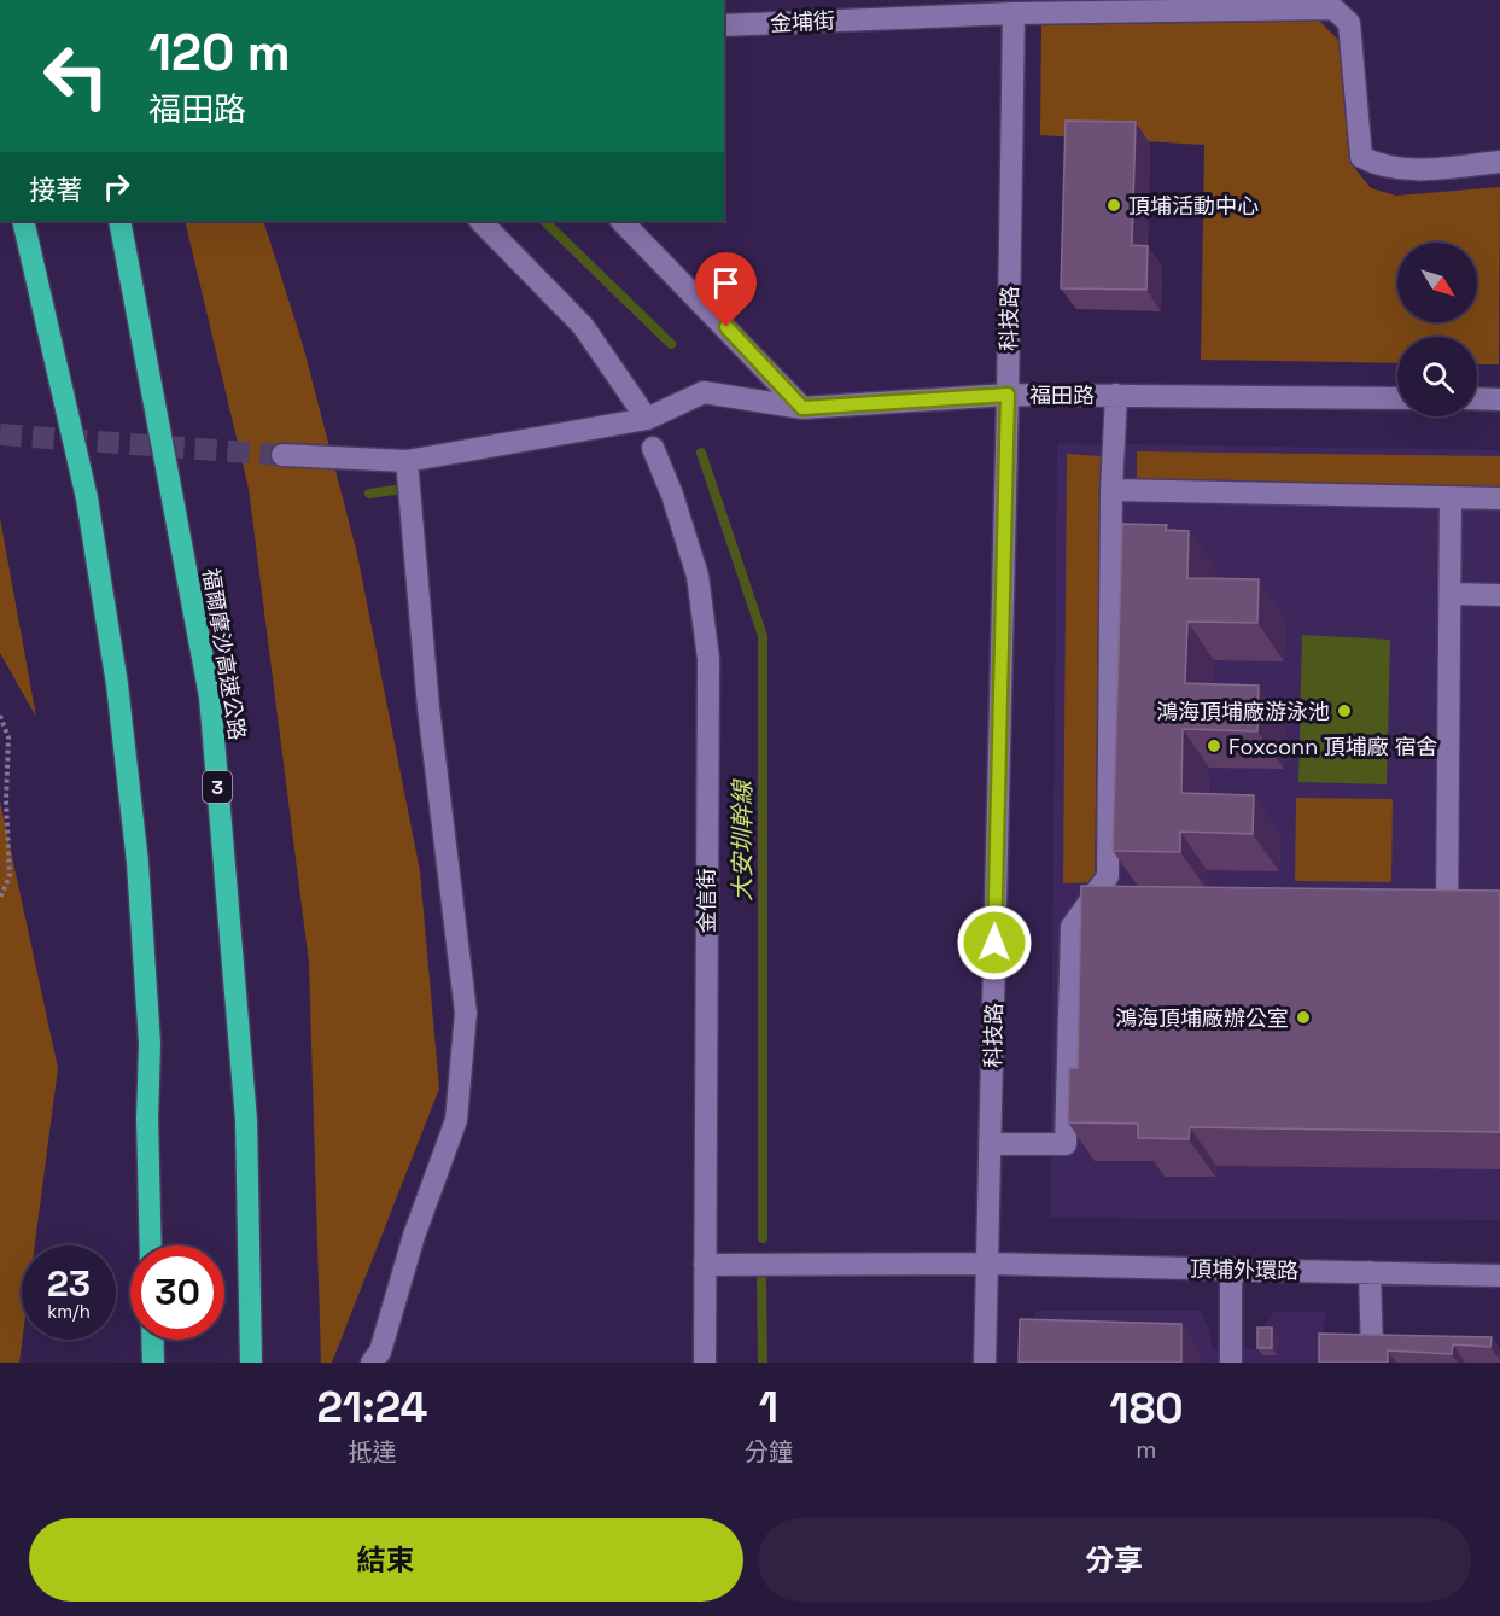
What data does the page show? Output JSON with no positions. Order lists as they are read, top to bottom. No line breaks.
{"streets":{"highway":["福爾摩沙高速公路","3"],"street":["金埔街","科技路","福田路","金信街","頂埔外環路"]},"crossings":[["金埔街","科技路"],["科技路","福田路"],["科技路","頂埔外環路"],["金信街","頂埔外環路"]],"water":["大安圳幹線"],"places":["頂埔活動中心","鴻海頂埔廠游泳池","Foxconn 頂埔廠 宿舍","鴻海頂埔廠辦公室"],"north":"bottom right","page":{"turn":["120 m","福田路"],"then":"接著","speed":"23 km/h","limit":"30","eta":["21:24","抵達","1","分鐘","180","m"],"buttons":["結束","分享"]}}
